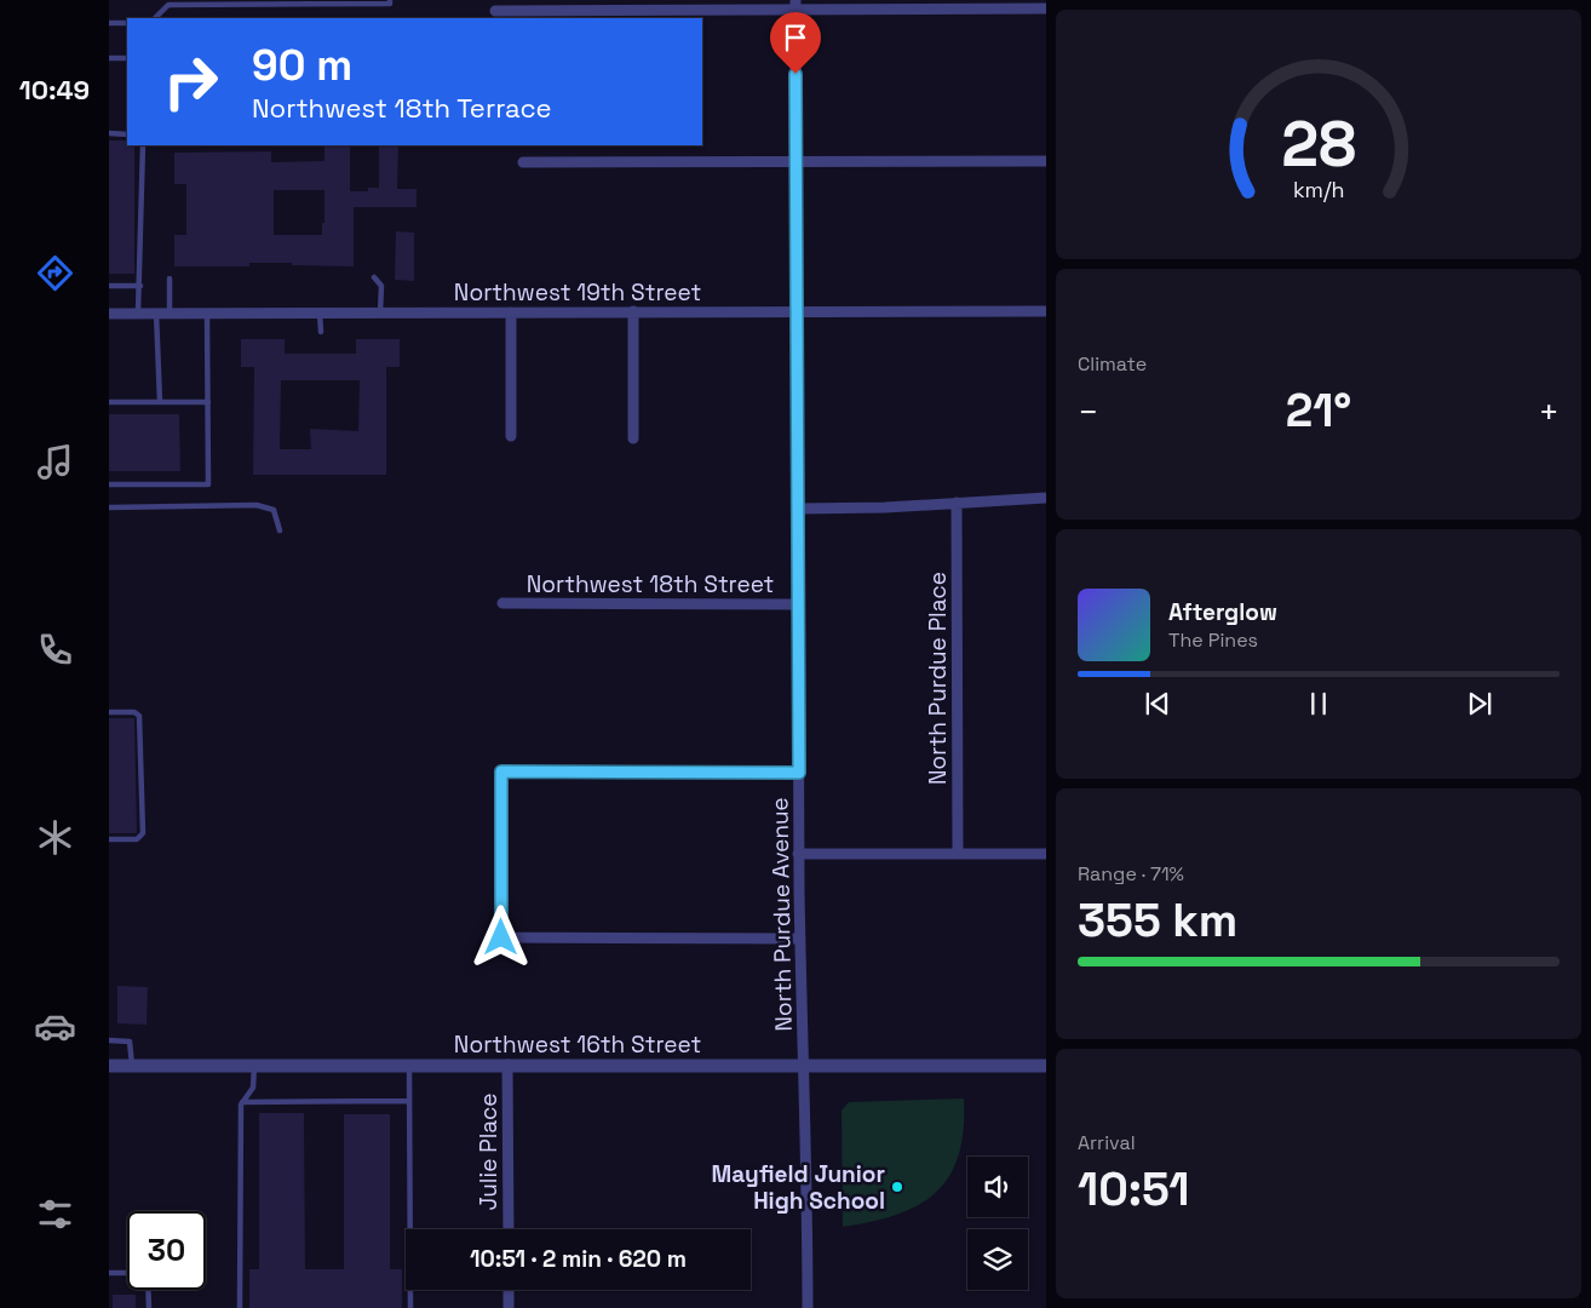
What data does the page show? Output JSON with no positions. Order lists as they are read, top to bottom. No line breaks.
{"streets":{"street":["Northwest 19th Street","Northwest 18th Street","North Purdue Place","North Purdue Avenue","Northwest 16th Street","Julie Place"]},"crossings":[["Northwest 19th Street","North Purdue Avenue"],["Northwest 18th Street","North Purdue Avenue"],["North Purdue Avenue","Northwest 16th Street"],["Northwest 16th Street","Julie Place"]],"places":["Mayfield Junior High School"],"page":{"tabs":"10:49","turn":["90 m","Northwest 18th Terrace"],"tile":["Climate",["Range · 71%","355 km"],["Arrival","10:51"]],"heat":["−","21°","+"],"song":["Afterglow","The Pines"],"limit":"30","trip":"10:51 · 2 min · 620 m","gauge":["28","km/h"]}}
